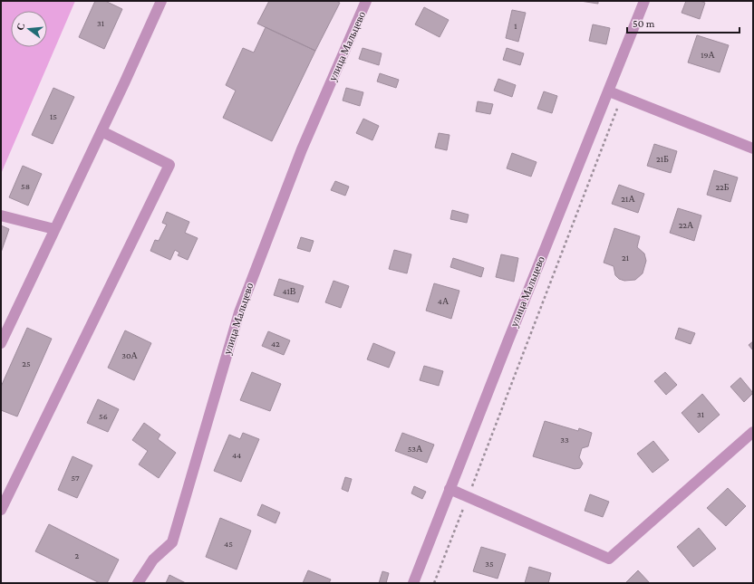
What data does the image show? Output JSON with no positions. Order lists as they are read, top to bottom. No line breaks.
{"streets":{"street":["улица Мальцево"]},"house_numbers":["31","1","19А","15","21Б","58","22Б","21А","22А","21","41В","4А","42","30А","25","31","56","33","53А","44","57","45","2","35"],"scale_bar":"50 m","north":"left"}
